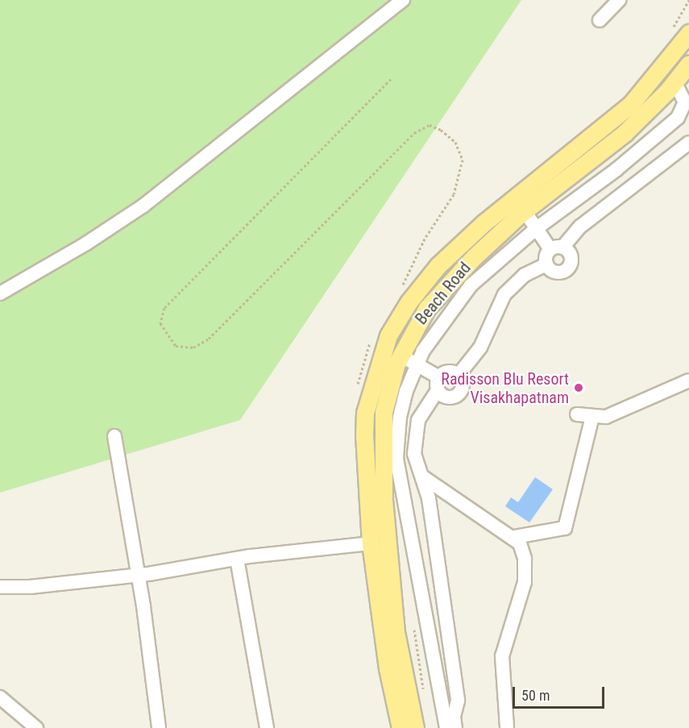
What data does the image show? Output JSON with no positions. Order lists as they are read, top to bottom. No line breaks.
{"streets":{"main road":["Beach Road"]},"places":["Radisson Blu Resort Visakhapatnam"],"scale_bar":"50 m"}
